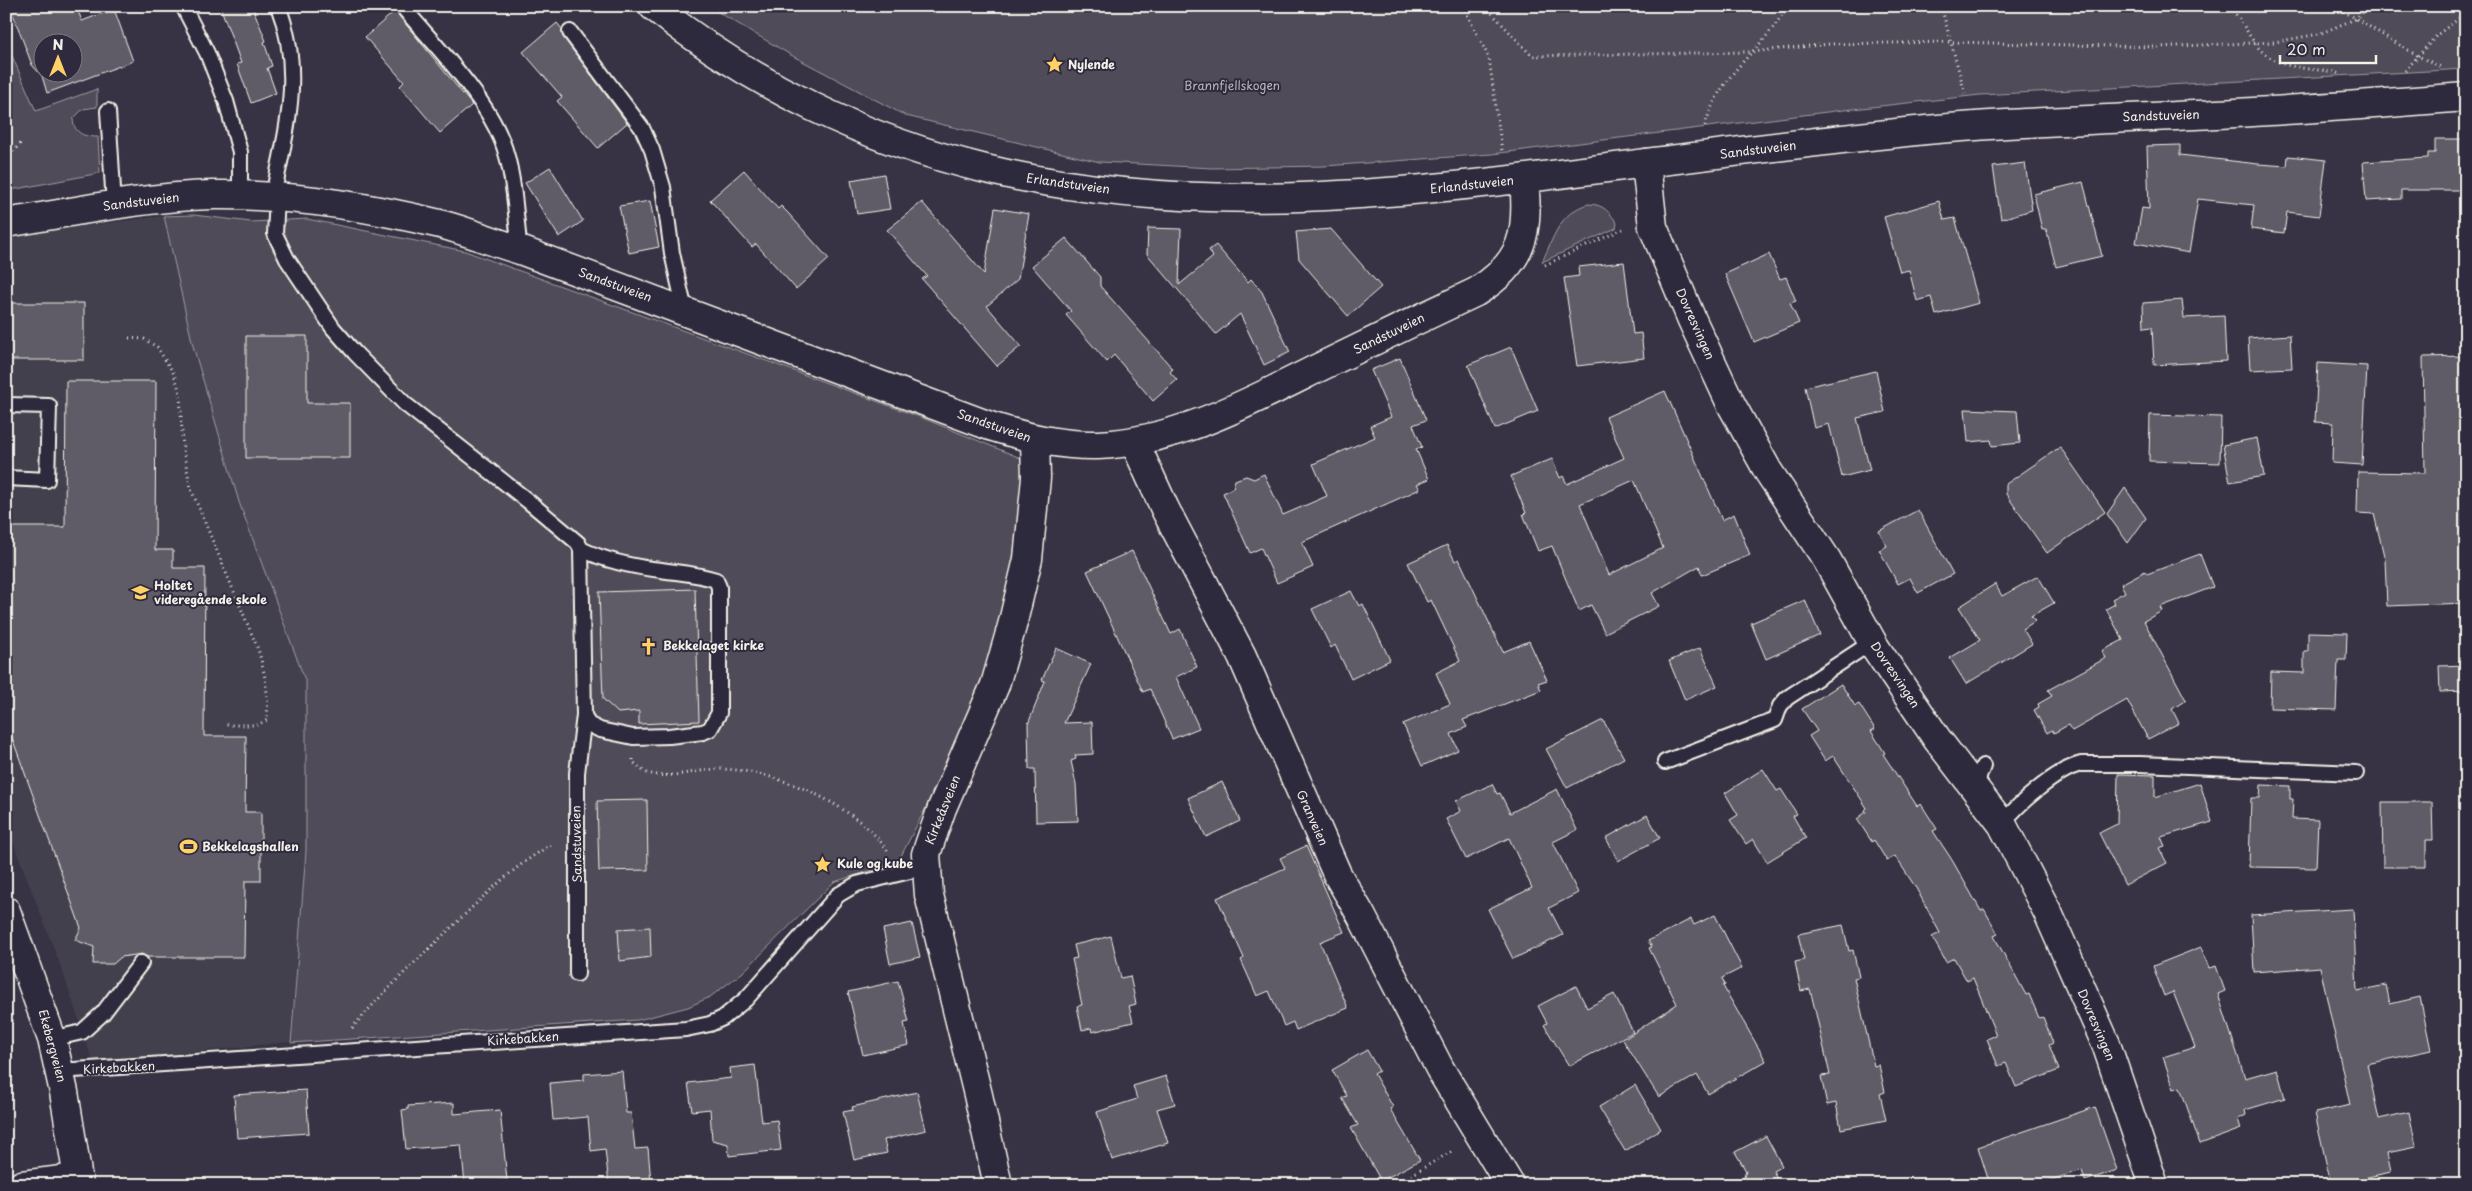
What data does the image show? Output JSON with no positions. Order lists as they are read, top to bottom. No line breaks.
{"streets":{"street":["Sandstuveien","Erlandstuveien","Dovresvingen","Kirkeåsveien","Granveien","Ekebergveien"],"lane":["Kirkebakken"]},"crossings":[["Sandstuveien","Erlandstuveien"],["Sandstuveien","Dovresvingen"],["Sandstuveien","Kirkeåsveien"],["Sandstuveien","Granveien"],["Kirkeåsveien","Kirkebakken"],["Kirkebakken","Ekebergveien"]],"parks":["Brannfjellskogen"],"places":{"place":["Nylende","Kule og kube"],"school or university":["Holtet videregående skole"],"church":["Bekkelaget kirke"],"sports":["Bekkelagshallen"]},"scale_bar":"20 m","north":"top"}
